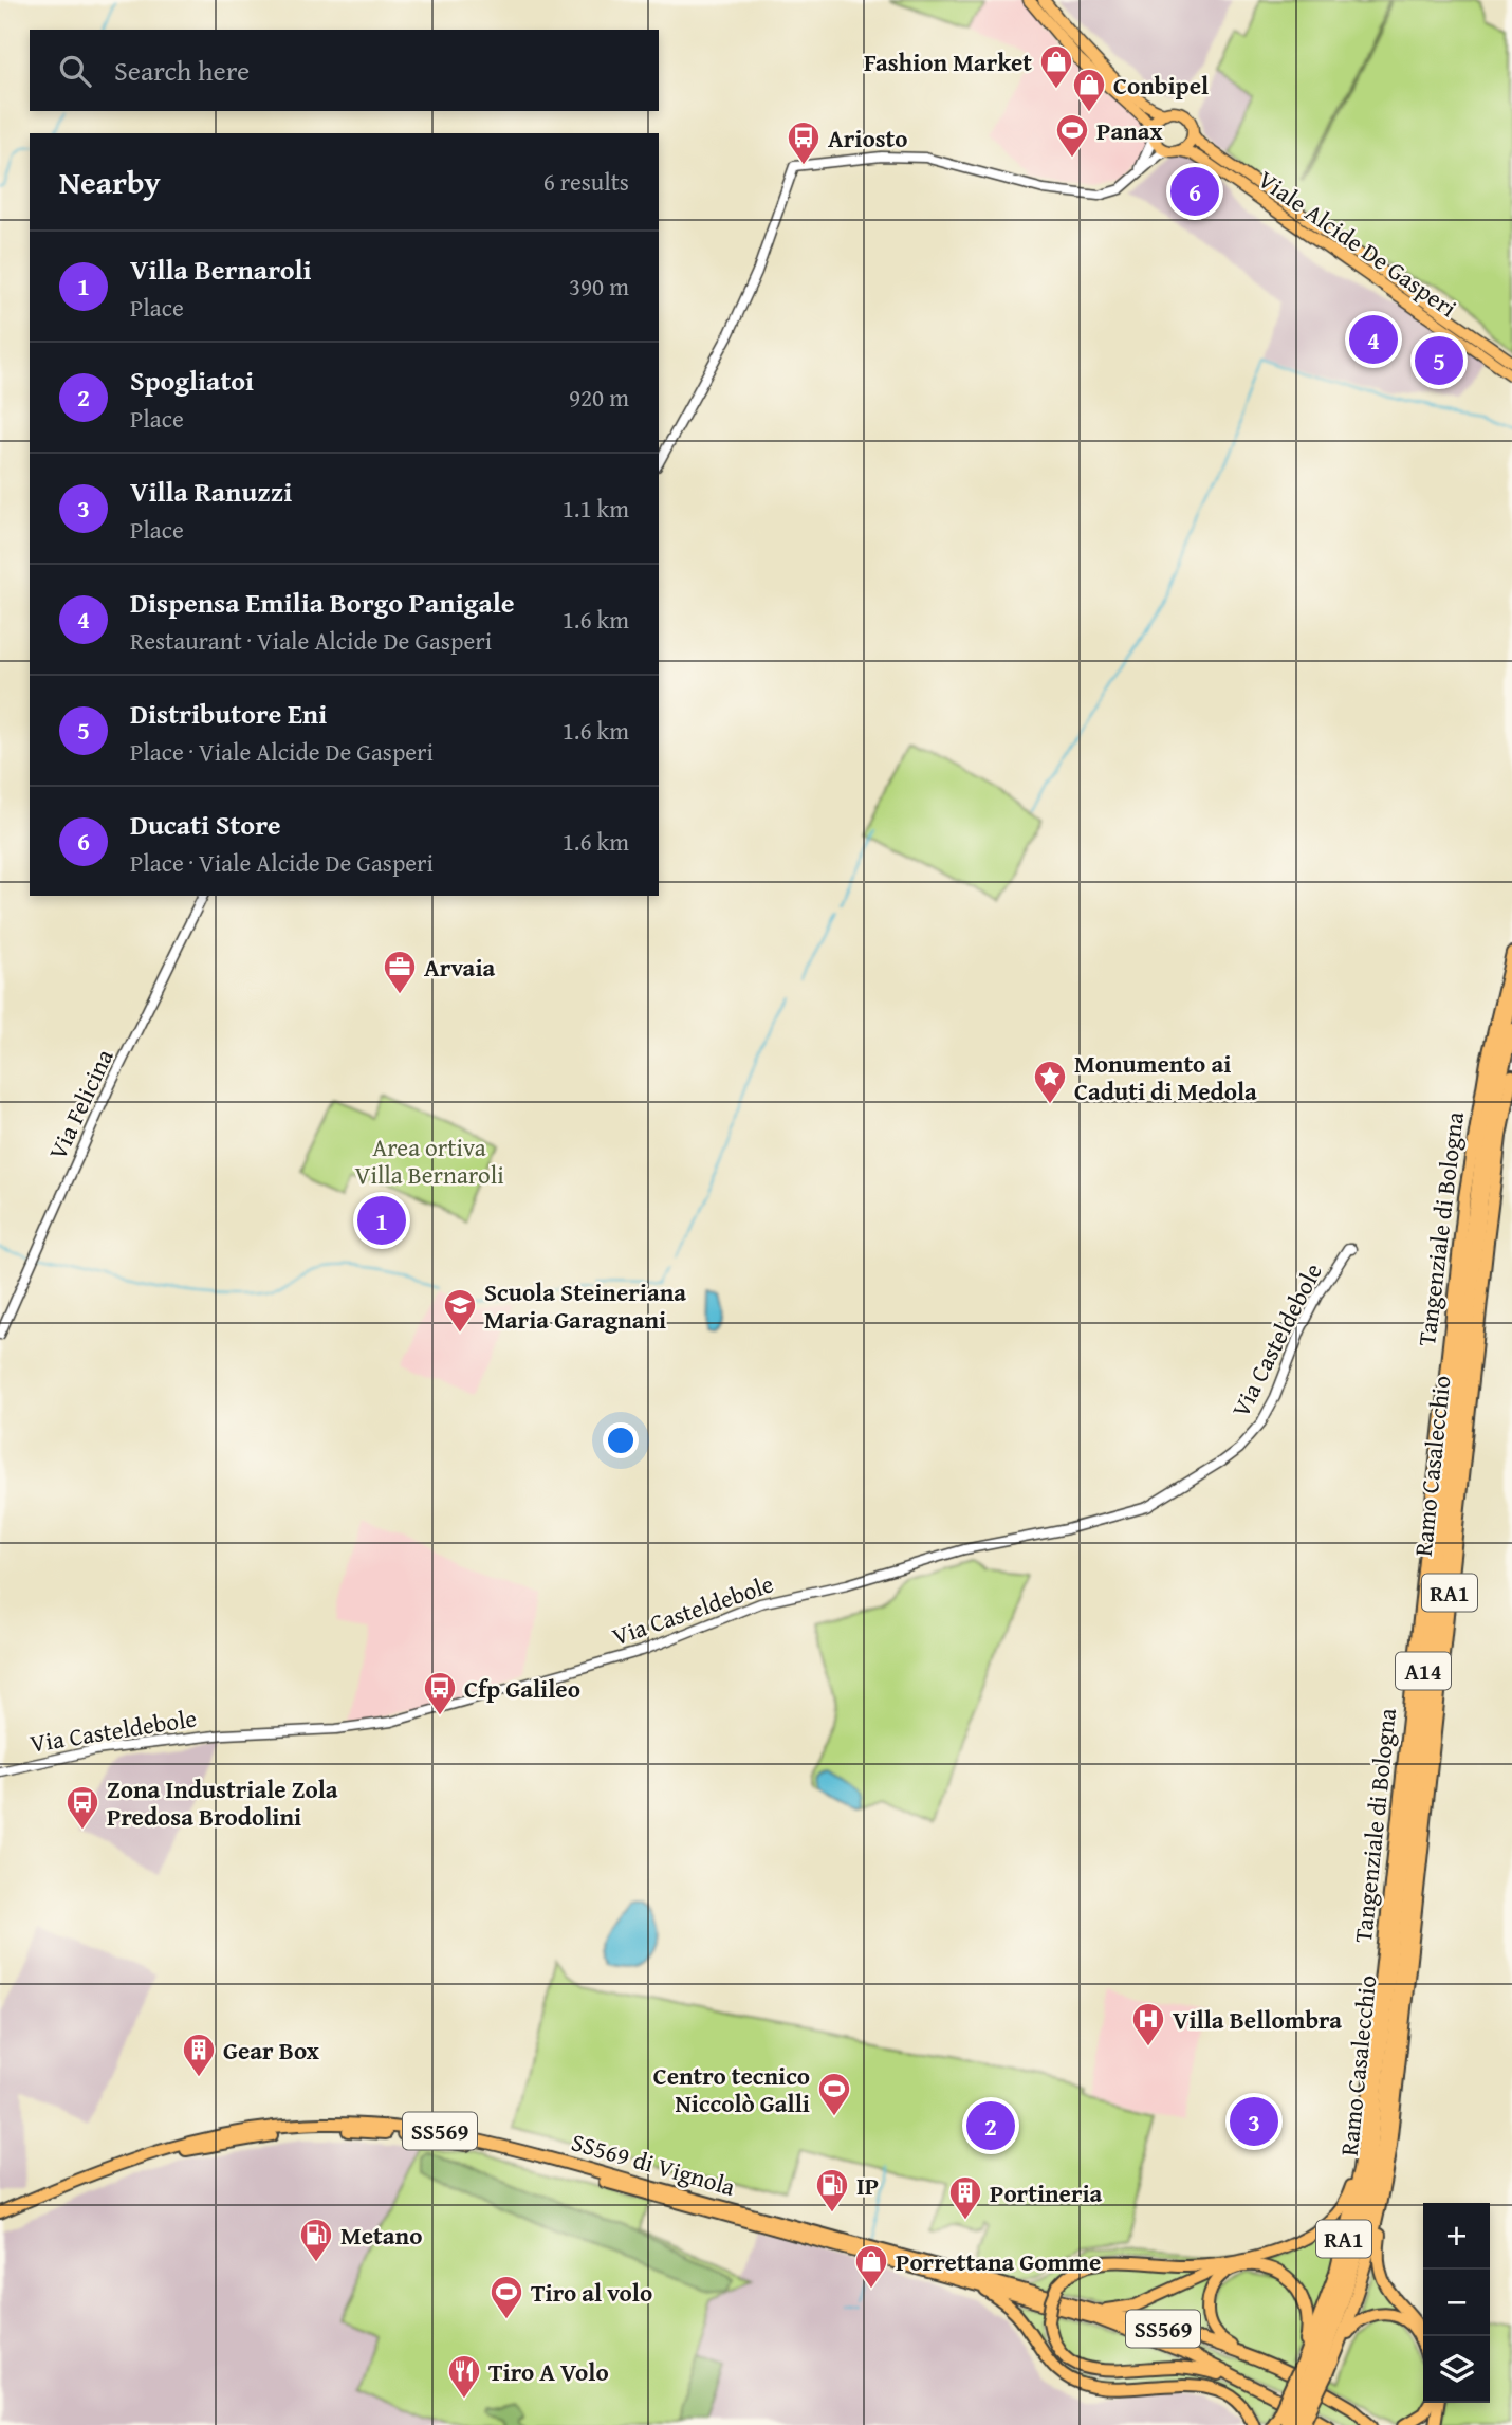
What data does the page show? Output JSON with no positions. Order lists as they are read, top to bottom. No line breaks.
{"streets":{"highway":["Tangenziale di Bologna","Ramo Casalecchio","RA1","A14","SS569","SS569 di Vignola"],"main road":["Viale Alcide De Gasperi"],"street":["Via Felicina","Via Casteldebole"]},"crossings":[["Tangenziale di Bologna","Ramo Casalecchio"],["Tangenziale di Bologna","SS569 di Vignola"],["Ramo Casalecchio","SS569 di Vignola"]],"parks":["Area ortiva Villa Bernaroli"],"places":{"shop":["Fashion Market","Conbipel","Porrettana Gomme"],"sports":["Panax","Centro tecnico Niccolò Galli","Tiro al volo"],"bus stop":["Ariosto","Cfp Galileo","Zona Industriale Zola Predosa Brodolini"],"office":["Arvaia"],"place":["Monumento ai Caduti di Medola"],"school or university":["Scuola Steineriana Maria Garagnani"],"hospital":["Villa Bellombra"],"building":["Gear Box","Portineria"],"fuel station":["IP","Metano"],"restaurant":["Tiro A Volo"]},"page":{"search":"Search here","heading":["Nearby","6 results"],"pins":["6","4","5","1","3","2"],"list":[{"mark":"1","name":"Villa Bernaroli","note":"Place","value":"390 m"},{"mark":"2","name":"Spogliatoi","note":"Place","value":"920 m"},{"mark":"3","name":"Villa Ranuzzi","note":"Place","value":"1.1 km"},{"mark":"4","name":"Dispensa Emilia Borgo Panigale","note":"Restaurant · Viale Alcide De Gasperi","value":"1.6 km"},{"mark":"5","name":"Distributore Eni","note":"Place · Viale Alcide De Gasperi","value":"1.6 km"},{"mark":"6","name":"Ducati Store","note":"Place · Viale Alcide De Gasperi","value":"1.6 km"}],"map_buttons":["+","−"]}}
